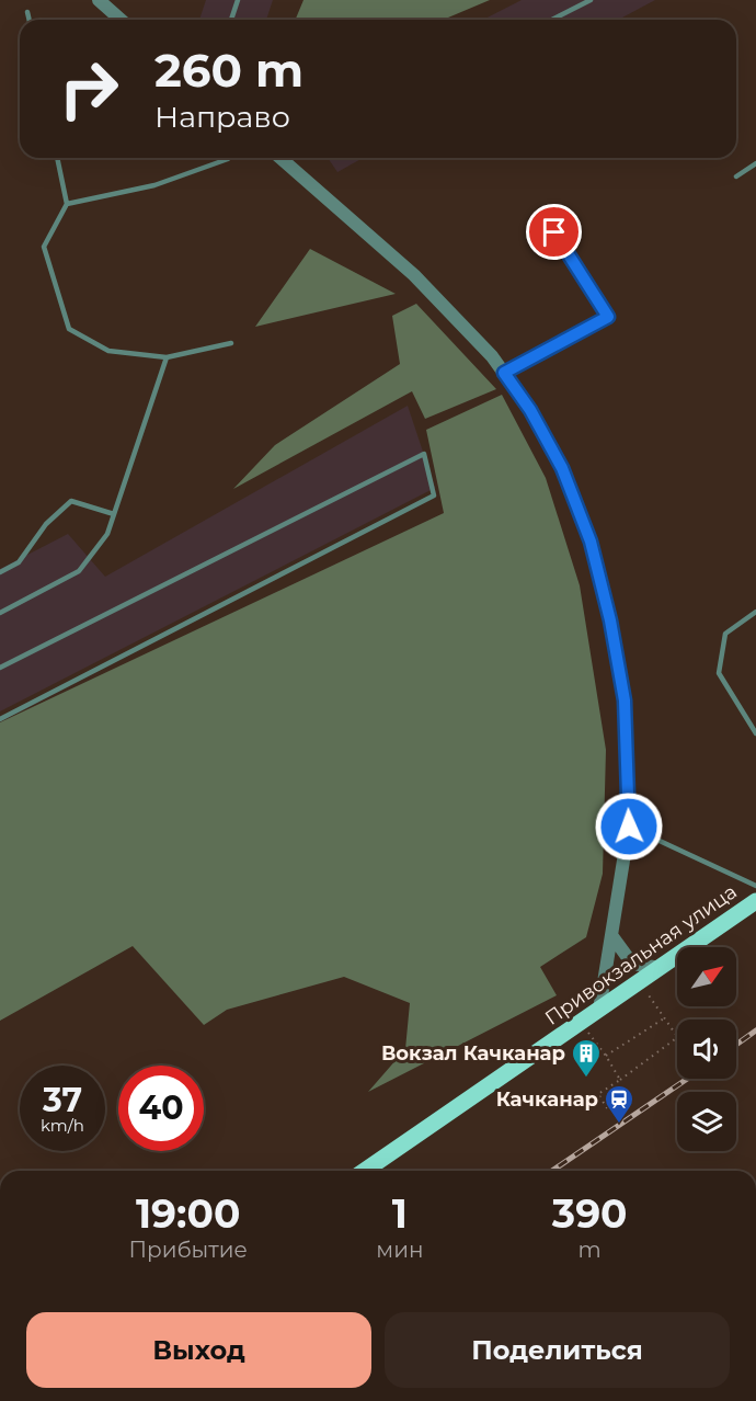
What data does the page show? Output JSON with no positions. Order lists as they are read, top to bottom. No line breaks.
{"streets":{"main road":["Привокзальная улица"]},"places":{"building":["Вокзал Качканар"],"station":["Качканар"]},"north":"top right","page":{"turn":["260 m","Направо"],"speed":"37 km/h","limit":"40","eta":["19:00","Прибытие","1","мин","390","m"],"buttons":["Выход","Поделиться"]}}
